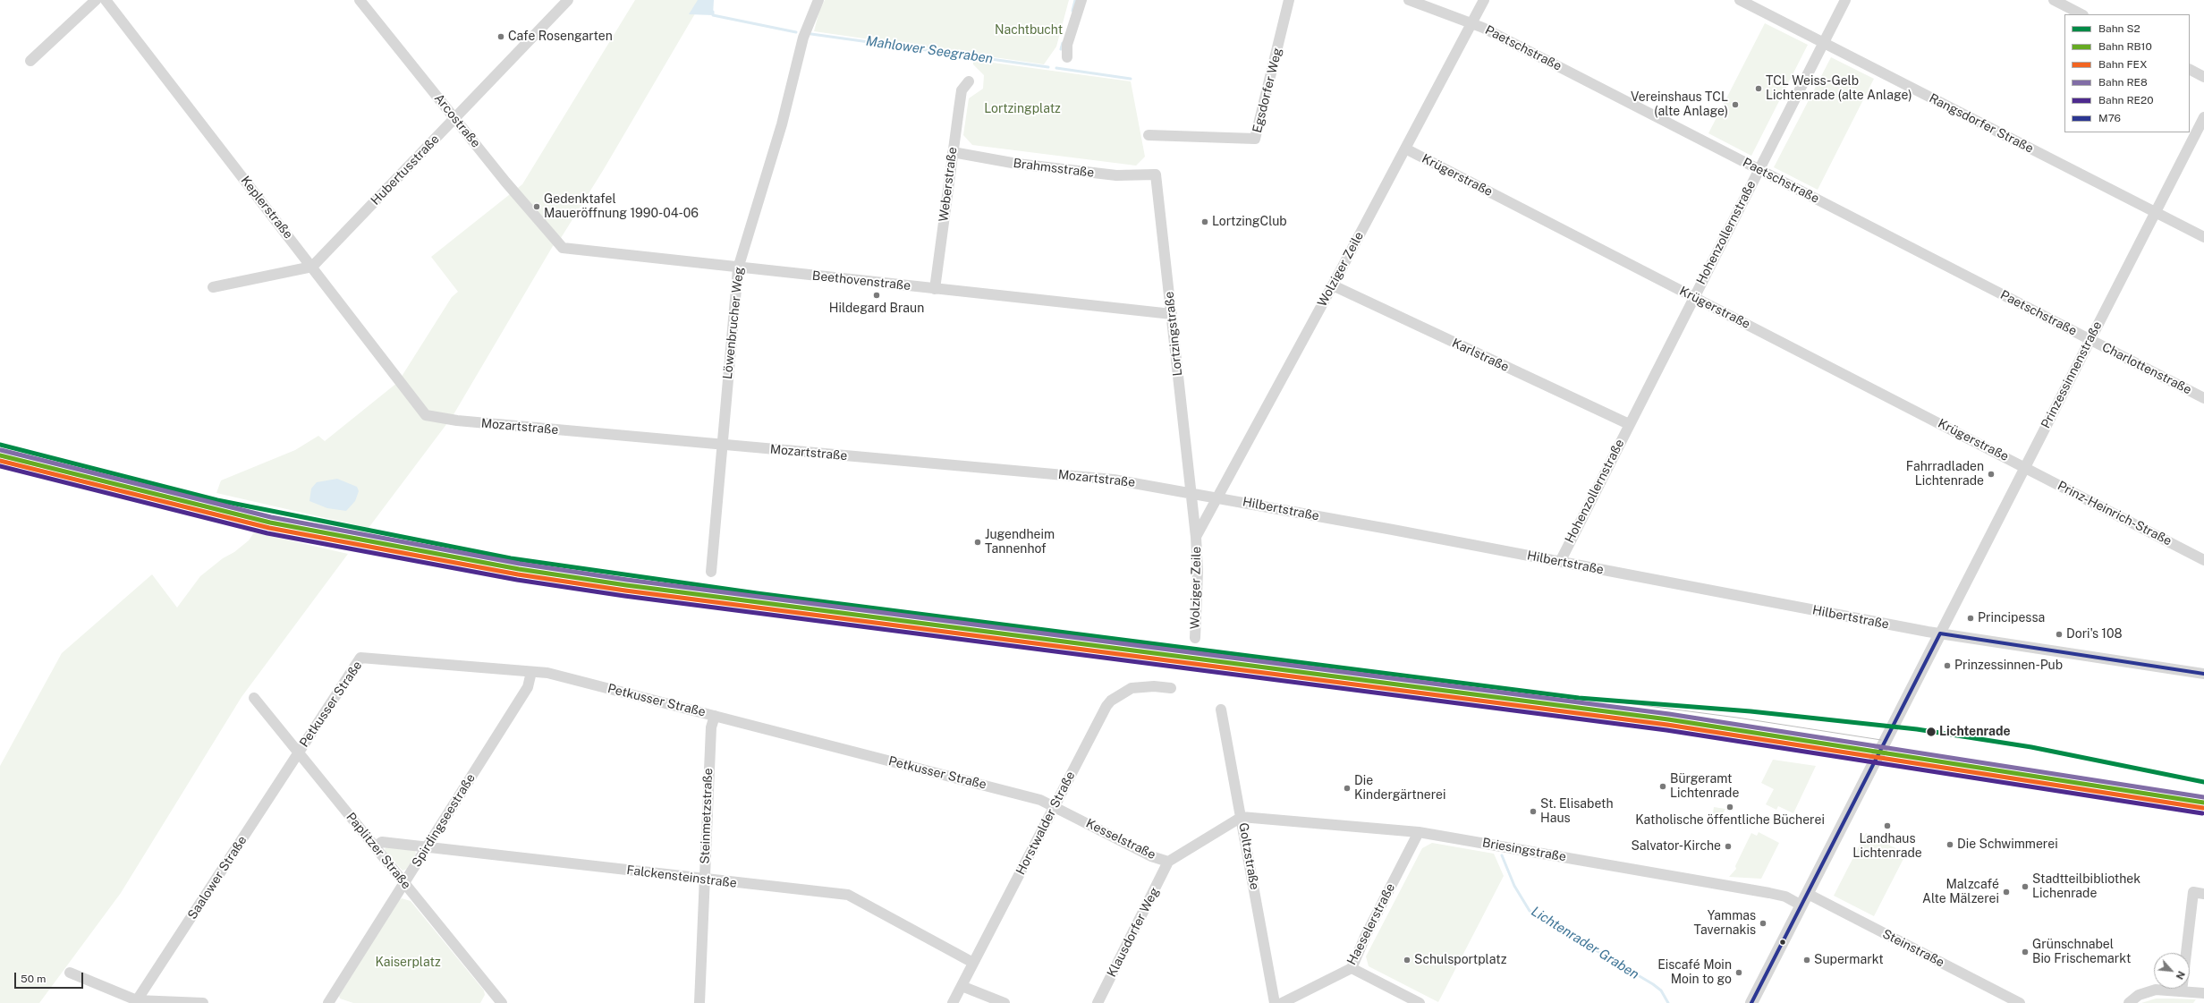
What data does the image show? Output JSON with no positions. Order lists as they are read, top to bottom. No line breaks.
{"streets":{"street":["Paetschstraße","Egsdorfer Weg","Arcostraße","Rangsdorfer Straße","Brahmsstraße","Hubertusstraße","Krügerstraße","Weberstraße","Keplerstraße","Hohenzollernstraße","Wolziger Zeile","Beethovenstraße","Löwenbrucher Weg","Lortzingstraße","Karlstraße","Charlottenstraße","Prinzessinnenstraße","Mozartstraße","Hilbertstraße","Prinz-Heinrich-Straße","Petkusser Straße","Steinmetzstraße","Spirdingseestraße","Horstwalder Straße","Kesselstraße","Briesingstraße","Paplitzer Straße","Goltzstraße","Falckensteinstraße","Saalower Straße","Haeselerstraße","Klausdorfer Weg","Steinstraße"]},"crossings":[["Paetschstraße","Hohenzollernstraße"],["Paetschstraße","Wolziger Zeile"],["Paetschstraße","Charlottenstraße"],["Paetschstraße","Prinzessinnenstraße"],["Arcostraße","Hubertusstraße"],["Arcostraße","Beethovenstraße"],["Rangsdorfer Straße","Hohenzollernstraße"],["Rangsdorfer Straße","Prinzessinnenstraße"],["Brahmsstraße","Weberstraße"],["Brahmsstraße","Lortzingstraße"],["Hubertusstraße","Keplerstraße"],["Krügerstraße","Hohenzollernstraße"],["Krügerstraße","Wolziger Zeile"],["Krügerstraße","Prinzessinnenstraße"],["Krügerstraße","Prinz-Heinrich-Straße"],["Weberstraße","Beethovenstraße"],["Keplerstraße","Mozartstraße"],["Hohenzollernstraße","Karlstraße"],["Hohenzollernstraße","Hilbertstraße"],["Wolziger Zeile","Lortzingstraße"],["Wolziger Zeile","Karlstraße"],["Wolziger Zeile","Mozartstraße"],["Wolziger Zeile","Hilbertstraße"],["Beethovenstraße","Löwenbrucher Weg"],["Beethovenstraße","Lortzingstraße"],["Löwenbrucher Weg","Mozartstraße"],["Lortzingstraße","Mozartstraße"],["Lortzingstraße","Hilbertstraße"],["Charlottenstraße","Prinzessinnenstraße"],["Prinzessinnenstraße","Hilbertstraße"],["Prinzessinnenstraße","Prinz-Heinrich-Straße"],["Mozartstraße","Hilbertstraße"],["Petkusser Straße","Steinmetzstraße"],["Petkusser Straße","Spirdingseestraße"],["Petkusser Straße","Horstwalder Straße"],["Petkusser Straße","Kesselstraße"],["Petkusser Straße","Paplitzer Straße"],["Petkusser Straße","Saalower Straße"],["Steinmetzstraße","Falckensteinstraße"],["Spirdingseestraße","Paplitzer Straße"],["Spirdingseestraße","Falckensteinstraße"],["Horstwalder Straße","Kesselstraße"],["Horstwalder Straße","Falckensteinstraße"],["Kesselstraße","Briesingstraße"],["Kesselstraße","Goltzstraße"],["Kesselstraße","Klausdorfer Weg"],["Briesingstraße","Goltzstraße"],["Briesingstraße","Haeselerstraße"],["Briesingstraße","Steinstraße"],["Paplitzer Straße","Falckensteinstraße"],["Paplitzer Straße","Saalower Straße"]],"water":["Mahlower Seegraben","Lichtenrader Graben"],"parks":["Nachtbucht","Lortzingplatz","Kaiserplatz"],"places":["Cafe Rosengarten","TCL Weiss-Gelb Lichtenrade (alte Anlage)","Vereinshaus TCL (alte Anlage)","Gedenktafel Maueröffnung 1990-04-06","LortzingClub","Hildegard Braun","Fahrradladen Lichtenrade","Jugendheim Tannenhof","Principessa","Dori's 108","Prinzessinnen-Pub","Lichtenrade","Bürgeramt Lichtenrade","Die Kindergärtnerei","Katholische öffentliche Bücherei","St. Elisabeth Haus","Landhaus Lichtenrade","Die Schwimmerei","Salvator-Kirche","Stadtteilbibliothek Lichenrade","Malzcafé Alte Mälzerei","Yammas Tavernakis","Grünschnabel Bio Frischemarkt","Schulsportplatz","Supermarkt","Eiscafé Moin Moin to go"],"lines":["rail line S2","rail line RE8","rail line RB10","rail line FEX","rail line RE20","transit line M76"],"legend":["Bahn S2","Bahn RB10","Bahn FEX","Bahn RE8","Bahn RE20","M76"],"scale_bar":"50 m","north":"bottom right"}
